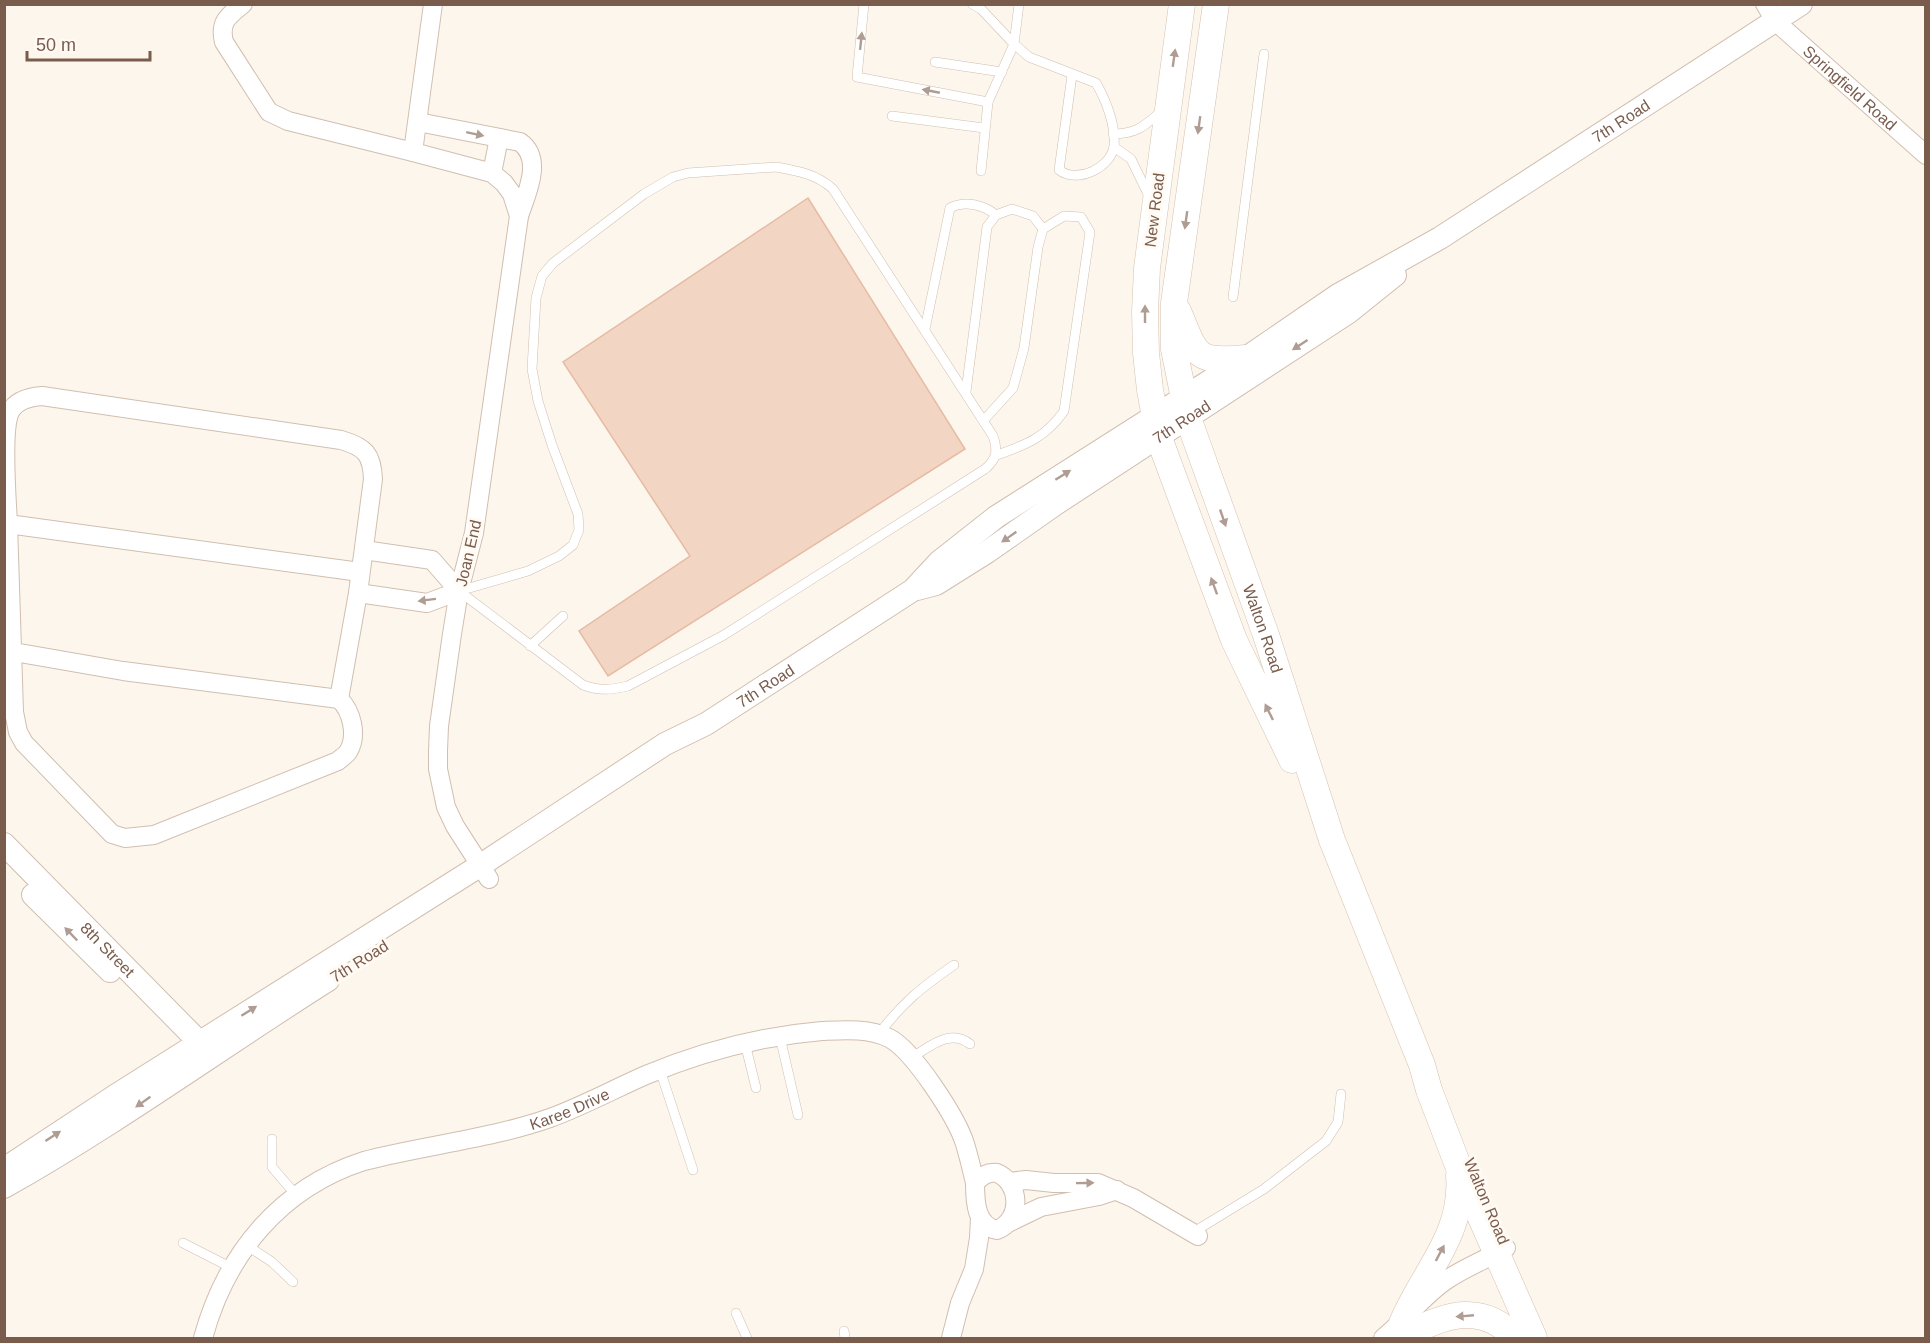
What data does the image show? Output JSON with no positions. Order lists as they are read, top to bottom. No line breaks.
{"streets":{"main road":["New Road","Walton Road"],"street":["Springfield Road","7th Road","Joan End","8th Street","Karee Drive"]},"crossings":[["Springfield Road","7th Road"],["7th Road","New Road"],["7th Road","Joan End"],["7th Road","Walton Road"],["7th Road","8th Street"],["New Road","Walton Road"]],"scale_bar":"50 m"}
